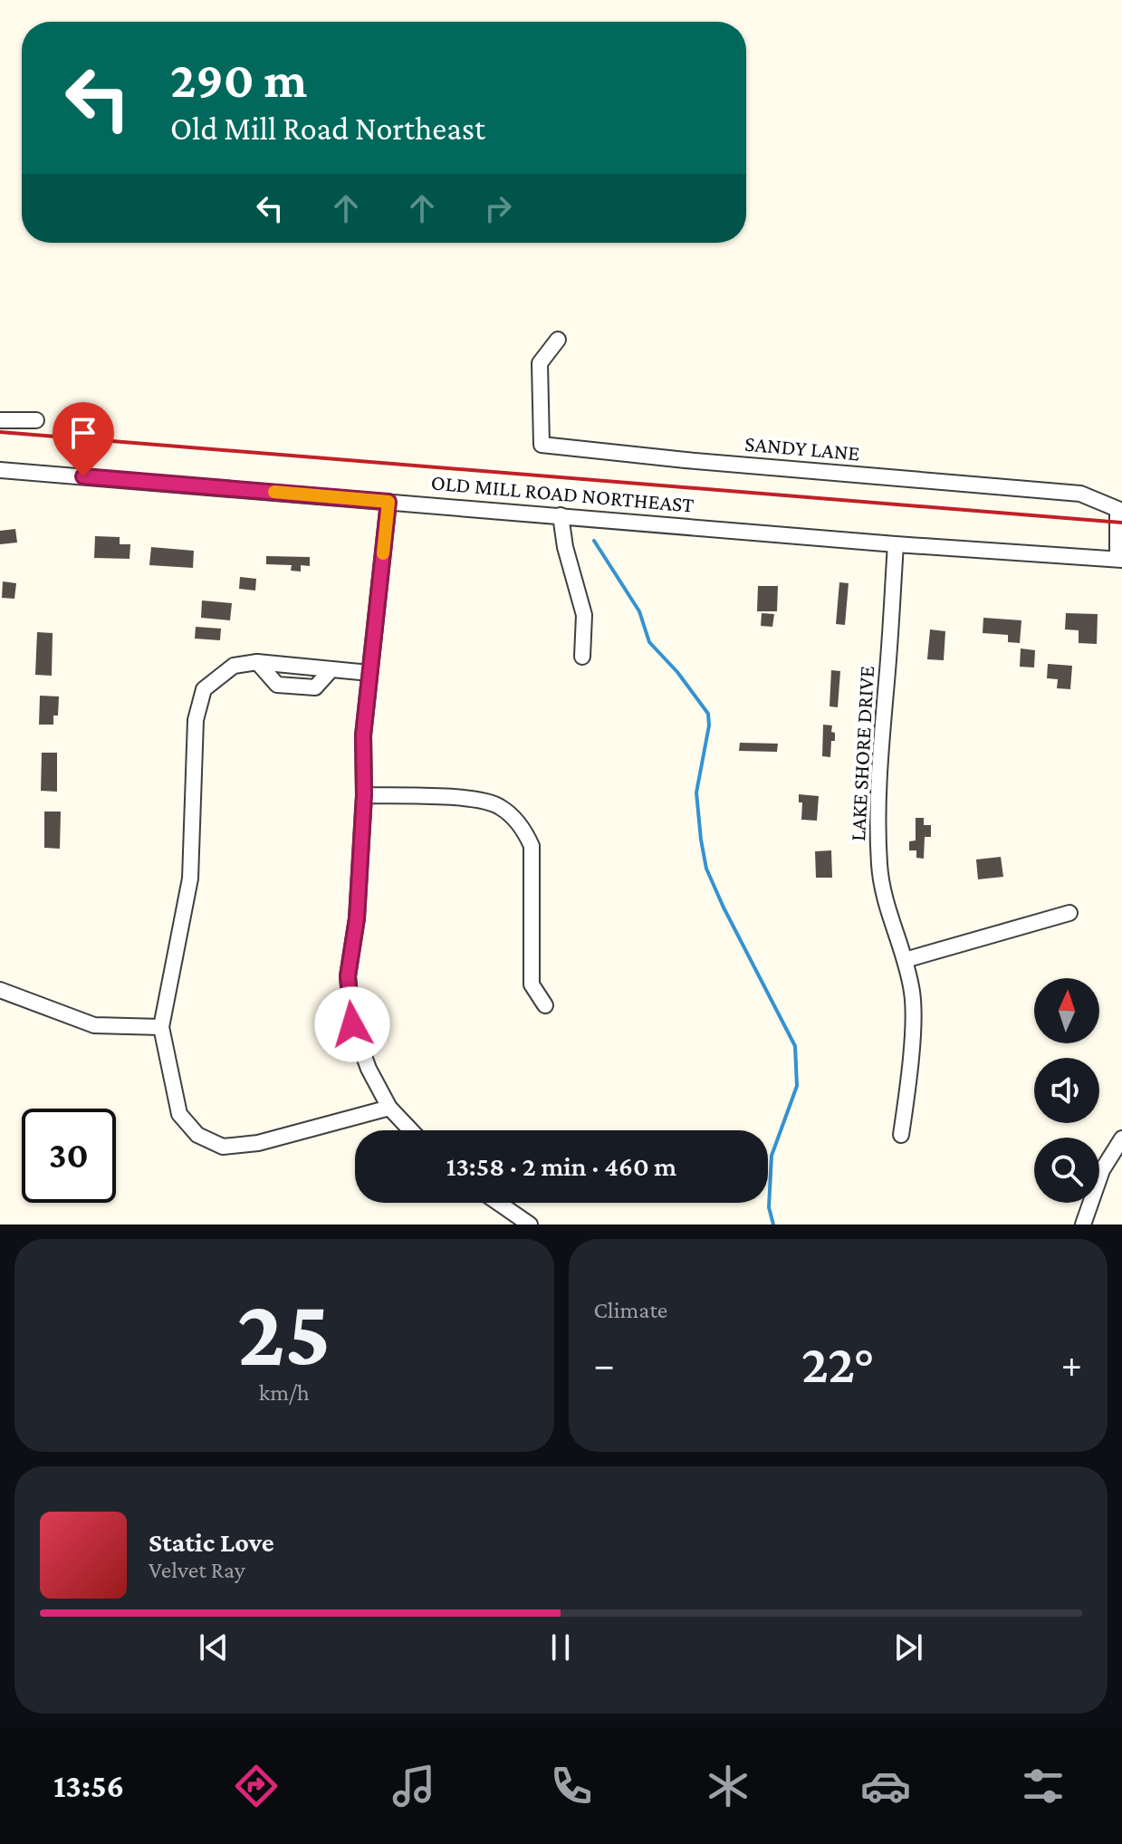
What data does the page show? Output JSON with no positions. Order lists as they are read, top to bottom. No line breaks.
{"streets":{"street":["SANDY LANE","OLD MILL ROAD NORTHEAST","LAKE SHORE DRIVE"]},"crossings":[["SANDY LANE","OLD MILL ROAD NORTHEAST"],["OLD MILL ROAD NORTHEAST","LAKE SHORE DRIVE"]],"north":"top","page":{"turn":["290 m","Old Mill Road Northeast"],"limit":"30","trip":"13:58 · 2 min · 460 m","tile":[["25","km/h"],"Climate"],"heat":["−","22°","+"],"song":["Static Love","Velvet Ray"],"tabs":"13:56"}}
